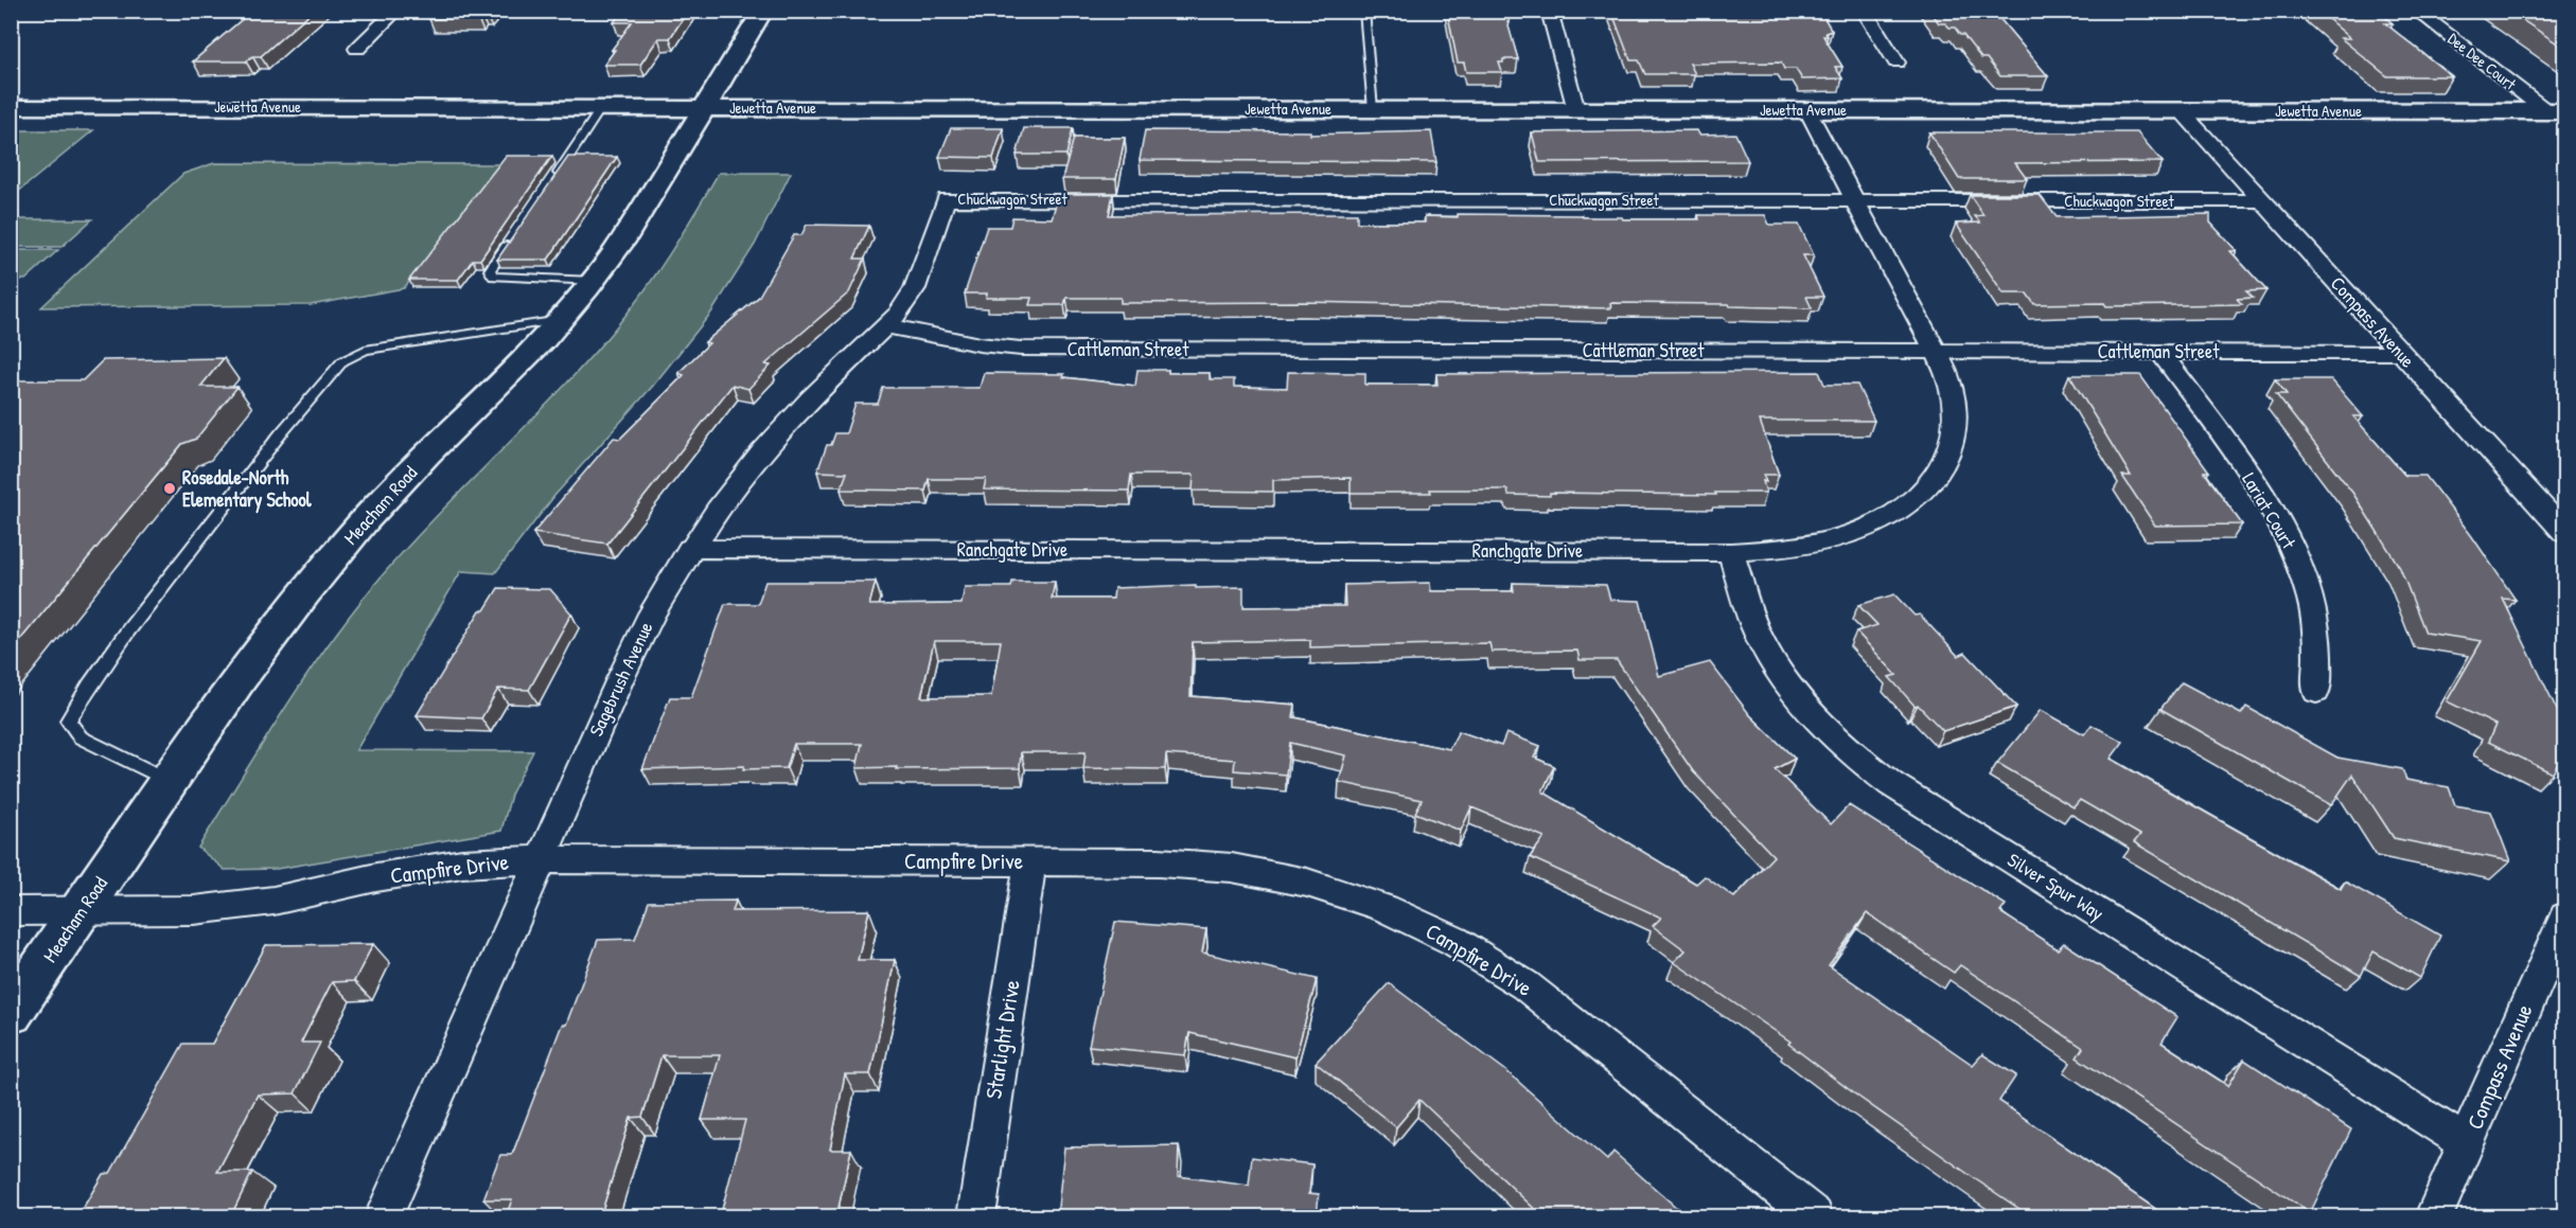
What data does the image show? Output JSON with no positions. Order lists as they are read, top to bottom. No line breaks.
{"streets":{"street":["Dee Dee Court","Jewetta Avenue","Chuckwagon Street","Compass Avenue","Cattleman Street","Meacham Road","Lariat Court","Ranchgate Drive","Sagebrush Avenue","Campfire Drive","Silver Spur Way","Starlight Drive"]},"crossings":[["Dee Dee Court","Jewetta Avenue"],["Jewetta Avenue","Compass Avenue"],["Jewetta Avenue","Meacham Road"],["Jewetta Avenue","Ranchgate Drive"],["Chuckwagon Street","Compass Avenue"],["Chuckwagon Street","Ranchgate Drive"],["Chuckwagon Street","Sagebrush Avenue"],["Compass Avenue","Cattleman Street"],["Compass Avenue","Silver Spur Way"],["Cattleman Street","Lariat Court"],["Cattleman Street","Ranchgate Drive"],["Cattleman Street","Sagebrush Avenue"],["Meacham Road","Campfire Drive"],["Ranchgate Drive","Sagebrush Avenue"],["Ranchgate Drive","Silver Spur Way"],["Sagebrush Avenue","Campfire Drive"],["Campfire Drive","Starlight Drive"]],"places":["Rosedale-North Elementary School"]}
